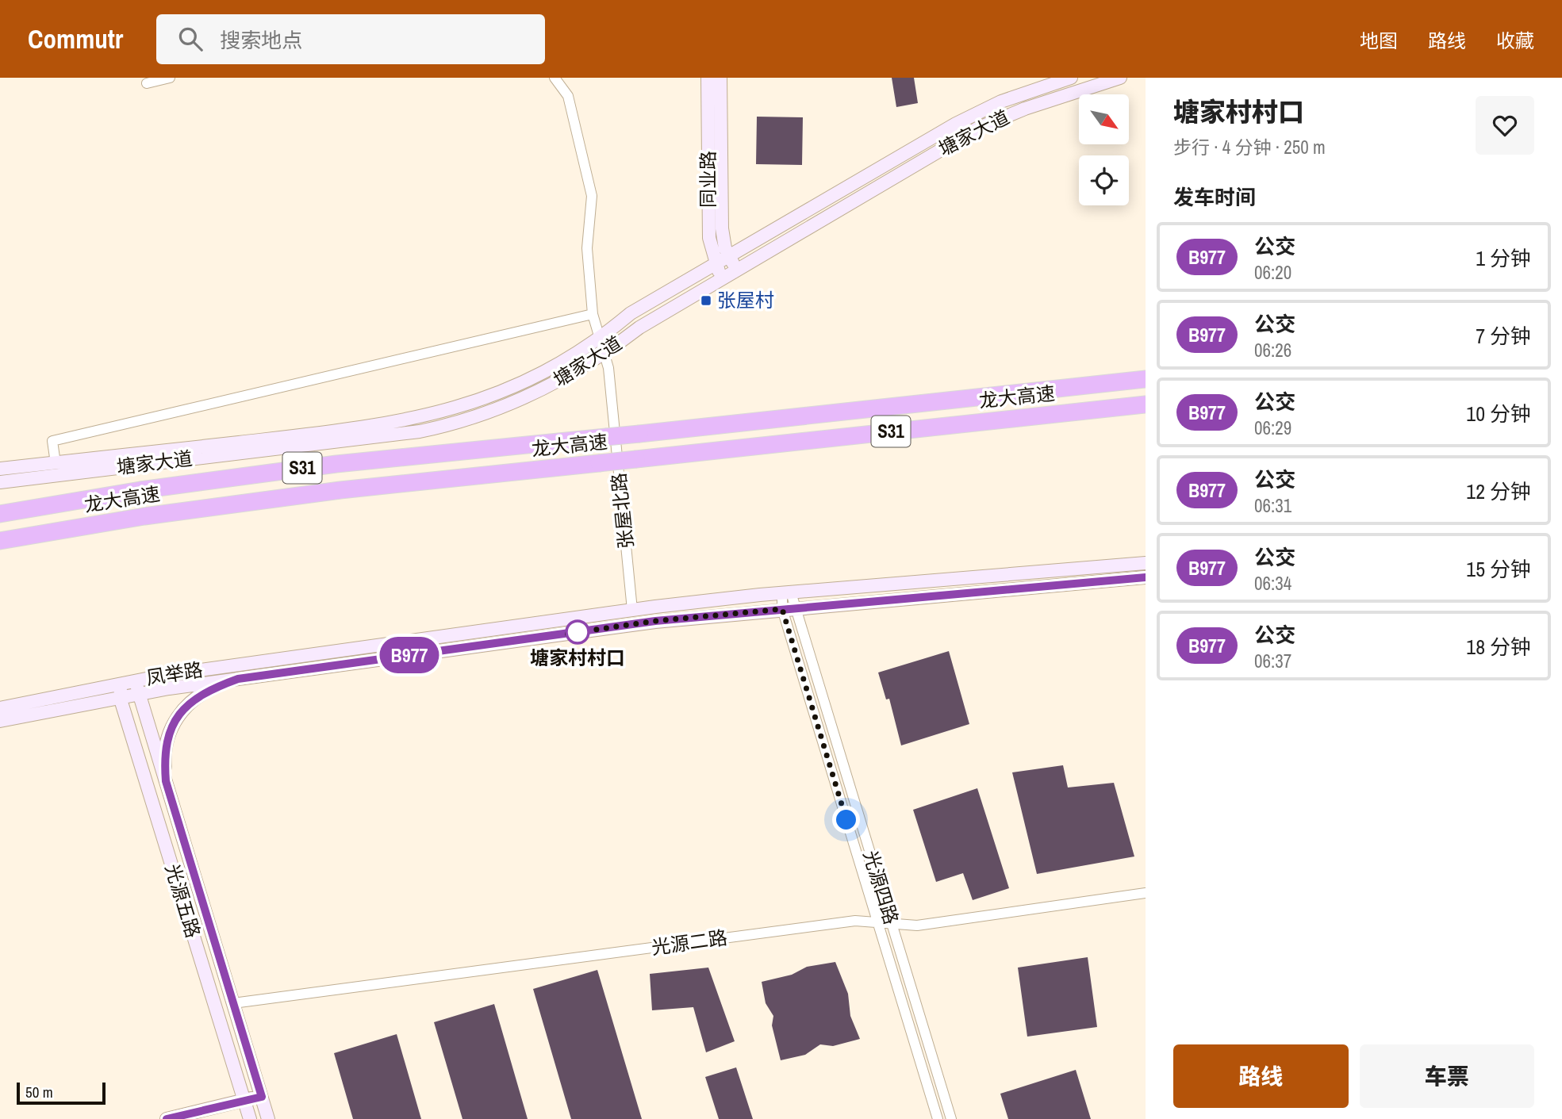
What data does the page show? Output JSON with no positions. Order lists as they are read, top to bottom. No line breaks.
{"streets":{"highway":["龙大高速","S31"],"street":["塘家大道","同业路","张屋北路","凤举路","光源四路","光源五路","光源二路"]},"crossings":[["塘家大道","同业路"],["塘家大道","张屋北路"],["张屋北路","凤举路"],["凤举路","光源四路"],["凤举路","光源五路"],["光源四路","光源二路"],["光源五路","光源二路"]],"places":{"transit":["张屋村"],"other":["塘家村村口"]},"lines":["bus line B977"],"scale_bar":"50 m","north":"bottom right","page":{"header":"Commutr","search":"搜索地点","nav":["地图","路线","收藏"],"on_map":"B977","heading":[["塘家村村口","步行 · 4 分钟 · 250 m"],"发车时间"],"list":[{"mark":"B977","name":"公交","note":"06:20","value":"1 分钟"},{"mark":"B977","name":"公交","note":"06:26","value":"7 分钟"},{"mark":"B977","name":"公交","note":"06:29","value":"10 分钟"},{"mark":"B977","name":"公交","note":"06:31","value":"12 分钟"},{"mark":"B977","name":"公交","note":"06:34","value":"15 分钟"},{"mark":"B977","name":"公交","note":"06:37","value":"18 分钟"}],"buttons":["路线","车票"],"scale":"50 m"}}
